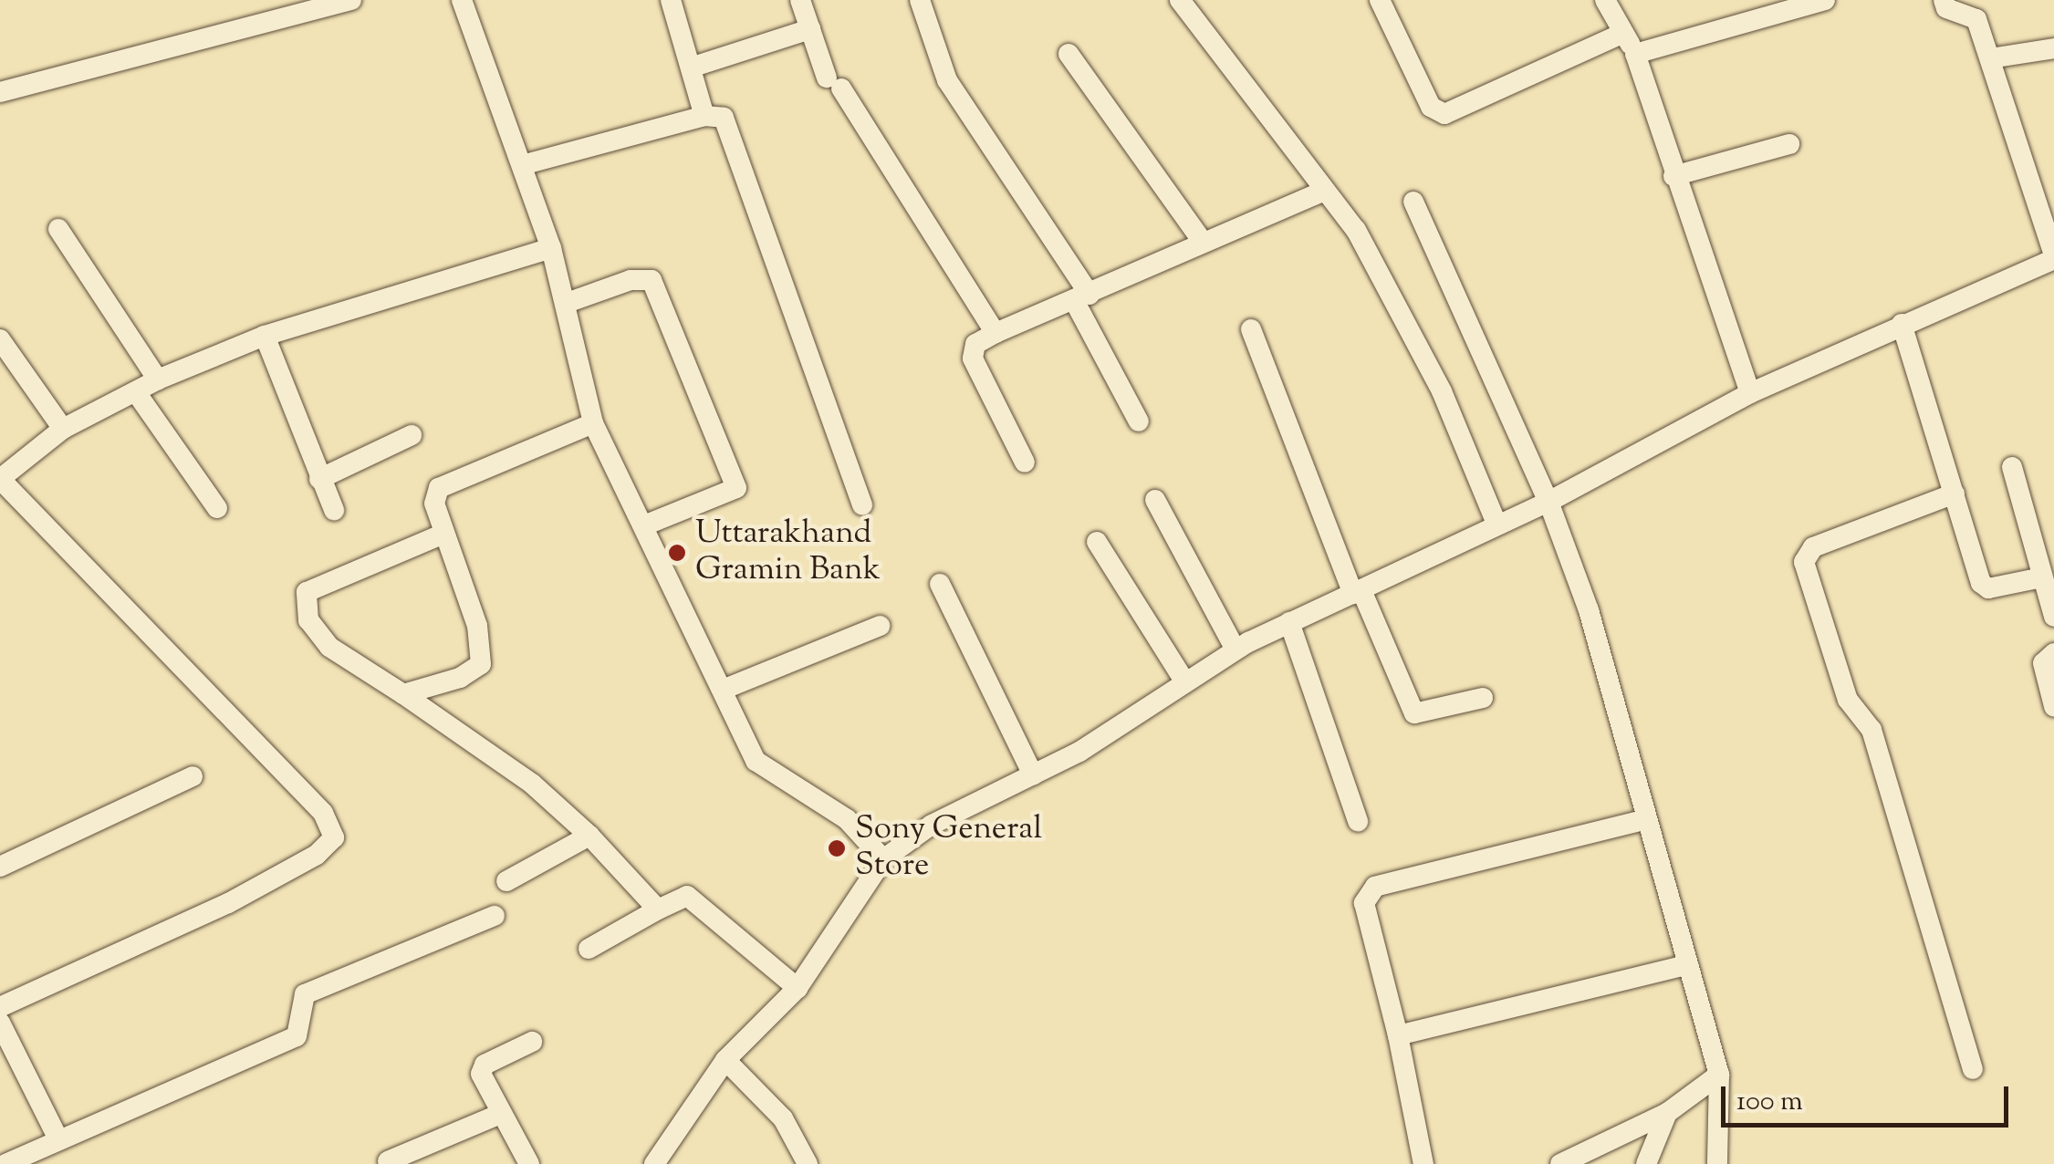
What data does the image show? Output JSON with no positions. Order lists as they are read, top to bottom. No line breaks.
{"places":["Uttarakhand Gramin Bank","Sony General Store"],"scale_bar":"100 m"}
